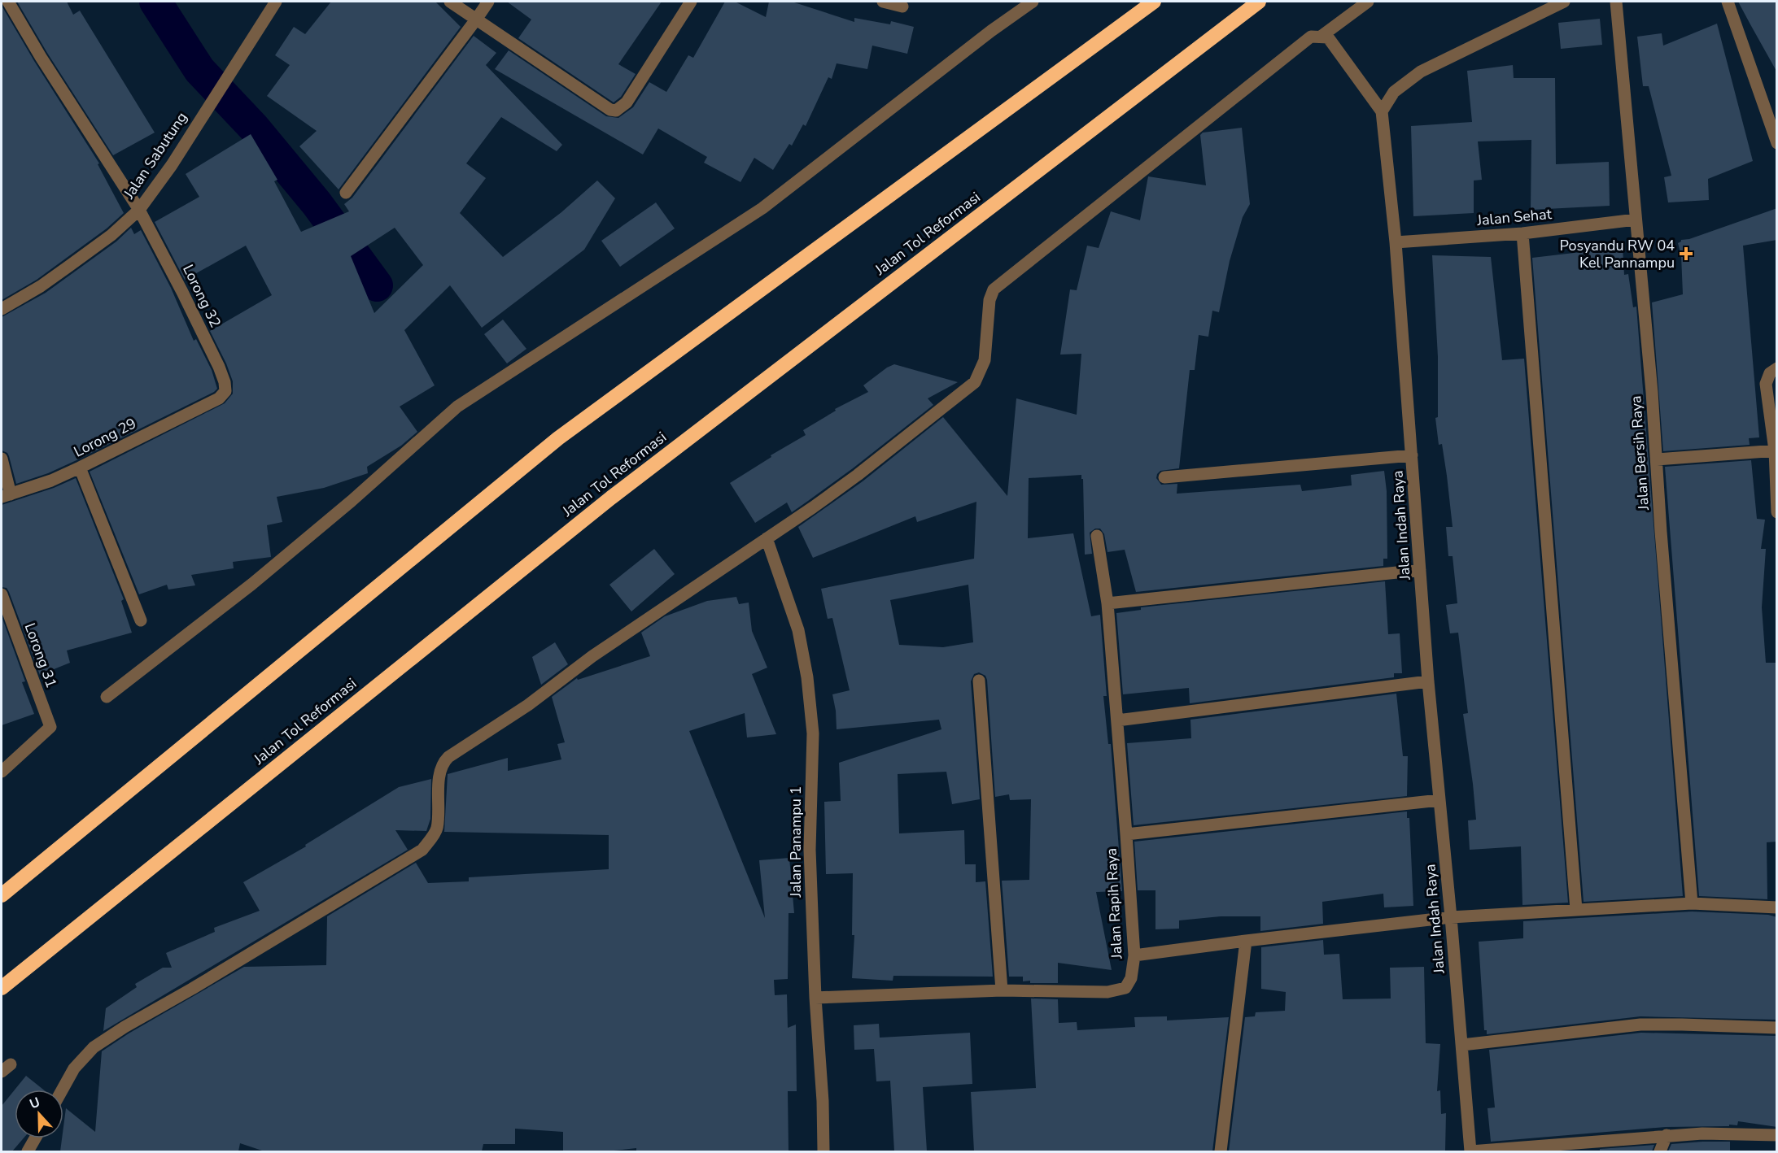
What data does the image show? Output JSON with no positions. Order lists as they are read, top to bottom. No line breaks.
{"streets":{"highway":["Jalan Tol Reformasi"],"street":["Jalan Sabutung","Jalan Sehat","Lorong 32","Lorong 29","Jalan Bersih Raya","Jalan Indah Raya","Lorong 31","Jalan Panampu 1","Jalan Rapih Raya"]},"crossings":[["Jalan Sabutung","Lorong 32"],["Jalan Sehat","Jalan Bersih Raya"],["Jalan Sehat","Jalan Indah Raya"],["Lorong 32","Lorong 29"],["Jalan Panampu 1","Jalan Rapih Raya"]],"places":{"health":["Posyandu RW 04 Kel Pannampu"]},"north":"top"}
